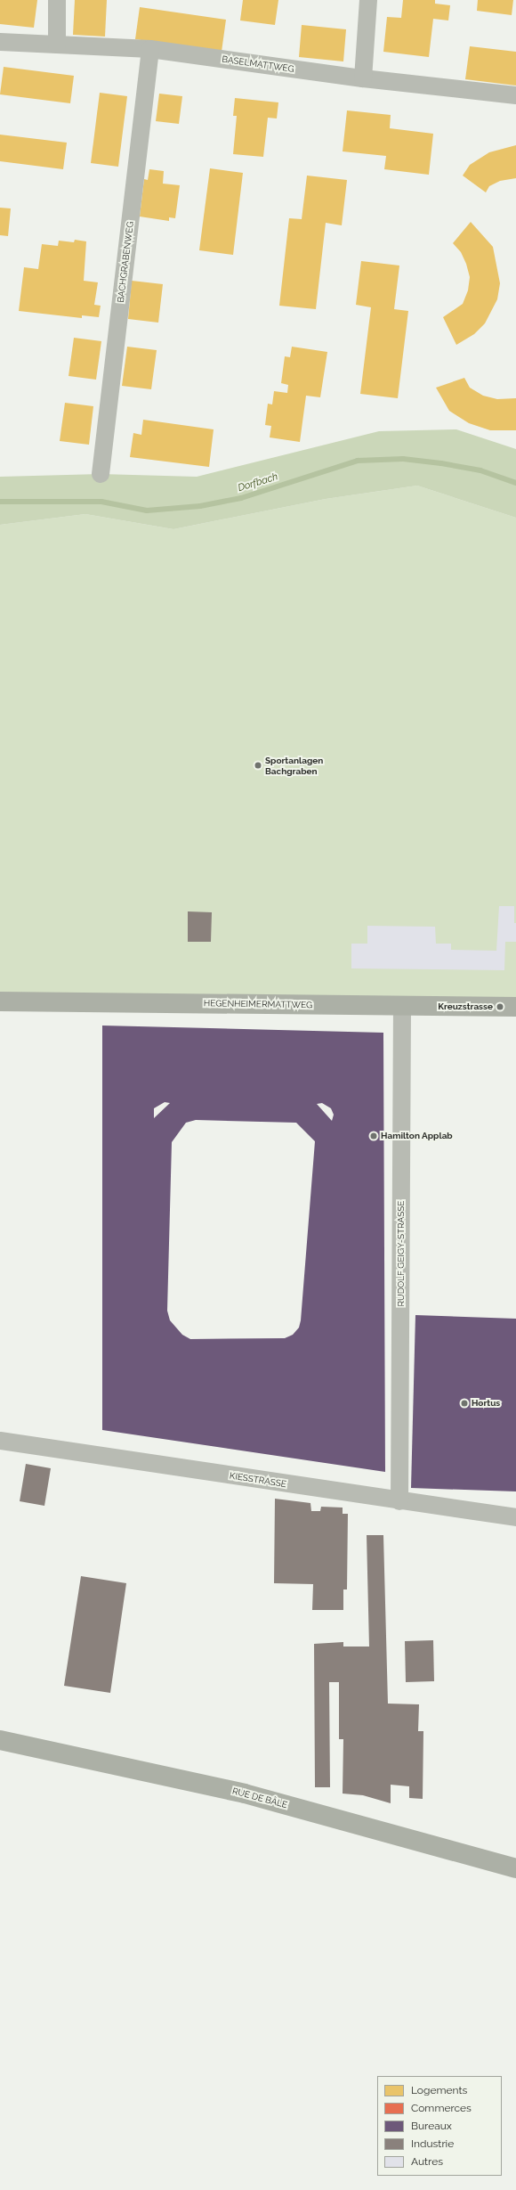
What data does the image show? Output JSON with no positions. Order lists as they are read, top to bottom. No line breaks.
{"streets":{"street":["BASELMATTWEG","BACHGRABENWEG","HEGENHEIMERMATTWEG","RUDOLF GEIGY-STRASSE","KIESSTRASSE","RUE DE BÂLE"]},"crossings":[["BASELMATTWEG","BACHGRABENWEG"],["HEGENHEIMERMATTWEG","RUDOLF GEIGY-STRASSE"],["RUDOLF GEIGY-STRASSE","KIESSTRASSE"]],"water":["Dorfbach"],"places":["Sportanlagen Bachgraben","Kreuzstrasse","Hamilton Applab","Hortus"],"legend":["Logements","Commerces","Bureaux","Industrie","Autres"]}
